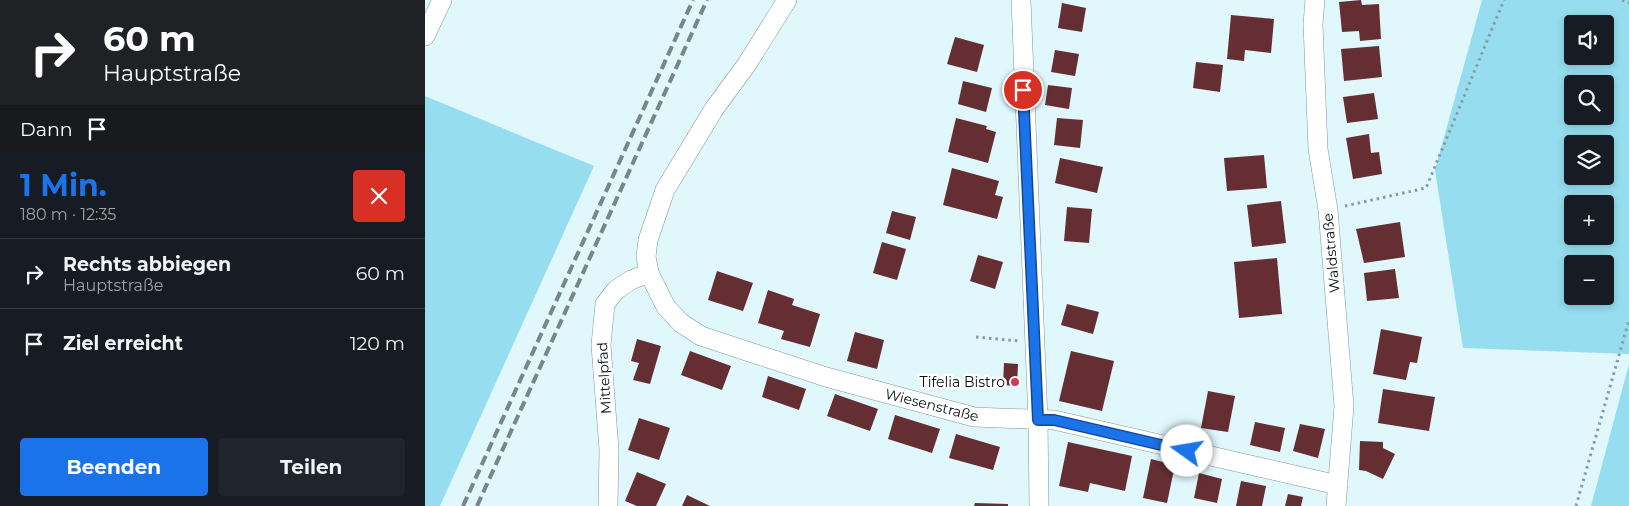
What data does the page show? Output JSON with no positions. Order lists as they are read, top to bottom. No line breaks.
{"streets":{"street":["Waldstraße","Mittelpfad","Wiesenstraße"]},"crossings":[["Waldstraße","Wiesenstraße"],["Mittelpfad","Wiesenstraße"]],"places":["Tifelia Bistro"],"page":{"turn":["60 m","Hauptstraße"],"map_buttons":["+","−"],"then":"Dann","heading":["1 Min.","180 m · 12:35"],"list":[{"name":"Rechts abbiegen","note":"Hauptstraße","value":"60 m"},{"name":"Ziel erreicht","value":"120 m"}],"buttons":["Beenden","Teilen"]}}
